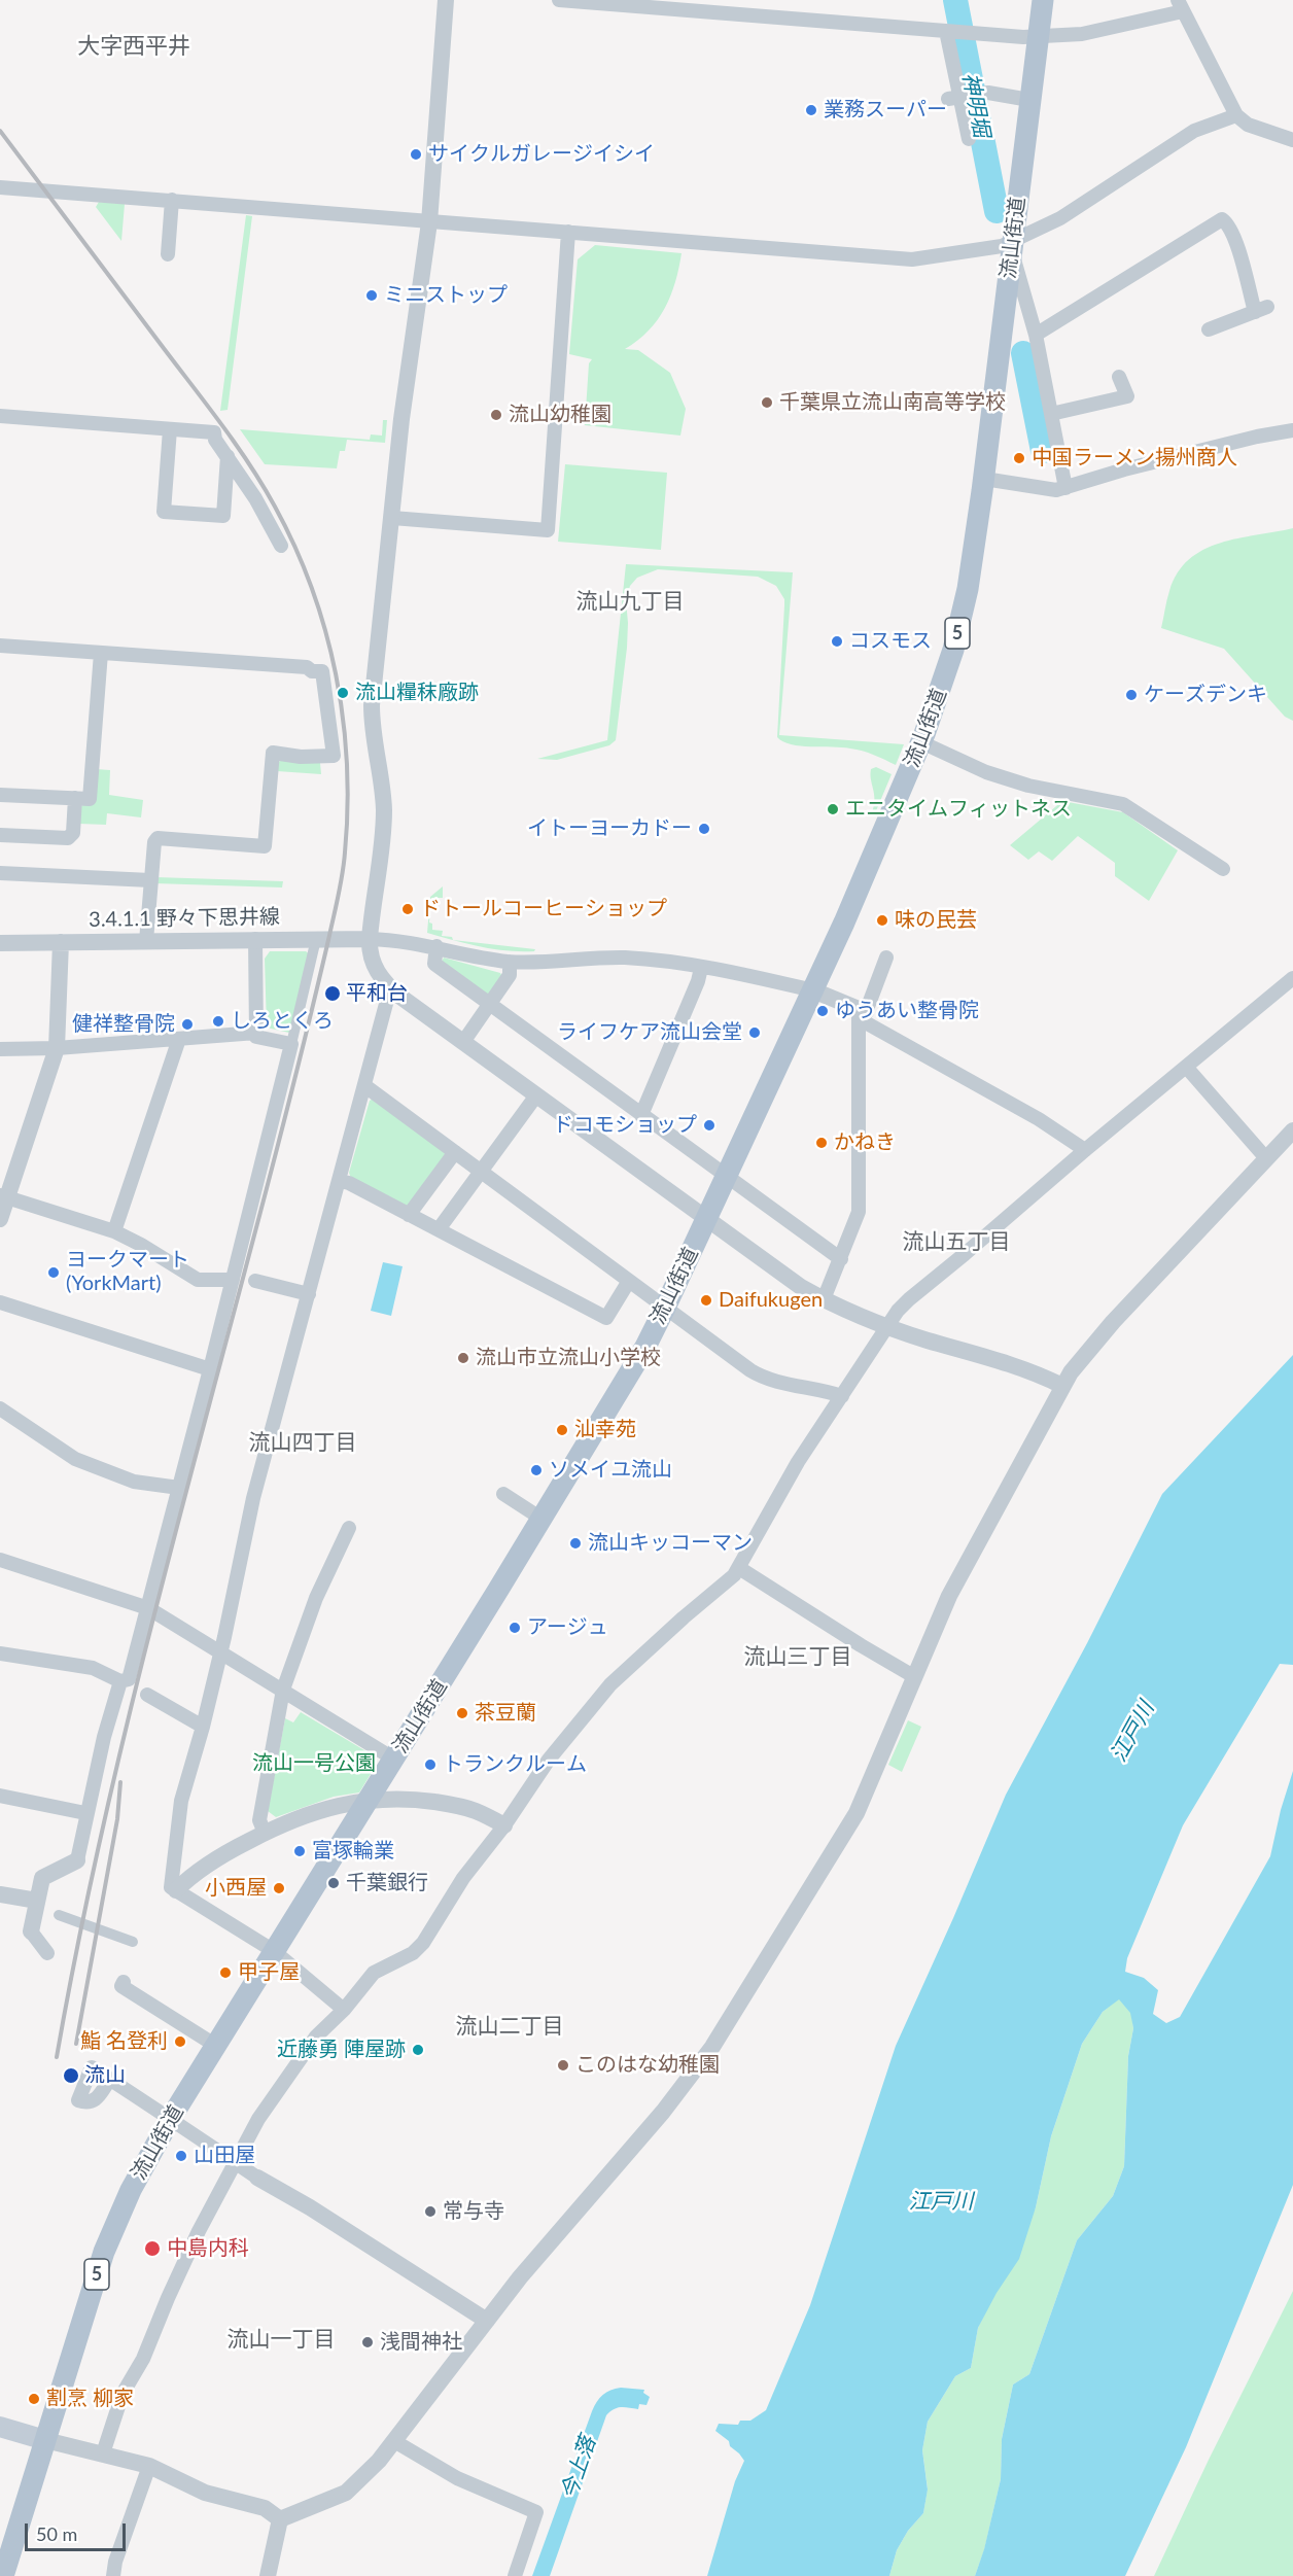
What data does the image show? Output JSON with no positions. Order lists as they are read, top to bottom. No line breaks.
{"streets":{"main road":["流山街道","5"],"street":["3.4.1.1 野々下思井線"]},"districts":["大字西平井","流山九丁目","流山五丁目","流山四丁目","流山三丁目","流山二丁目","流山一丁目"],"water":["神明堀","江戸川","今上落"],"parks":["流山一号公園"],"places":["業務スーパー","サイクルガレージイシイ","ミニストップ","千葉県立流山南高等学校","流山幼稚園","中国ラーメン揚州商人","コスモス","流山糧秣廠跡","ケーズデンキ","エニタイムフィットネス","イトーヨーカドー","ドトールコーヒーショップ","味の民芸","平和台","ゆうあい整骨院","しろとくろ","健祥整骨院","ライフケア流山会堂","ドコモショップ","かねき","ヨークマート (YorkMart)","Daifukugen","流山市立流山小学校","汕幸苑","ソメイユ流山","流山キッコーマン","アージュ","茶豆蘭","トランクルーム","富塚輪業","千葉銀行","小西屋","甲子屋","鮨 名登利","近藤勇 陣屋跡","このはな幼稚園","流山","山田屋","常与寺","中島内科","浅間神社","割烹 柳家"],"scale_bar":"50 m"}
